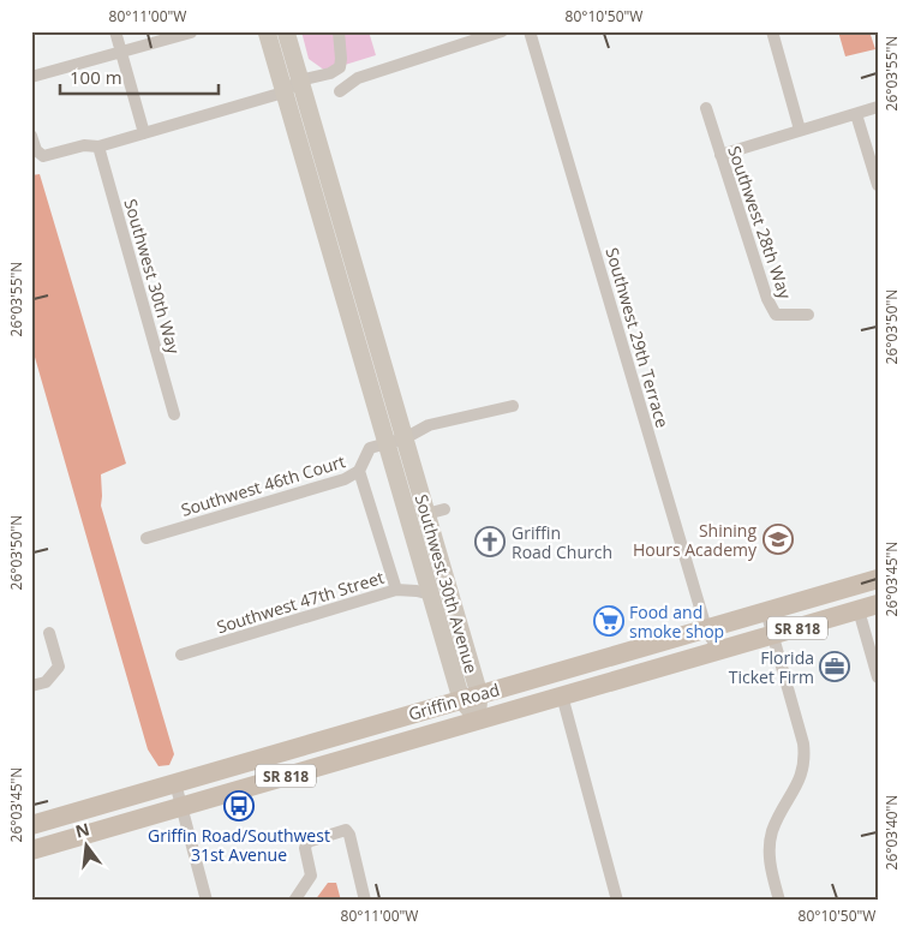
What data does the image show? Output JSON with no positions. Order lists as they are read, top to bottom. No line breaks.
{"streets":{"main road":["Southwest 30th Avenue","SR 818","Griffin Road"],"street":["Southwest 28th Way","Southwest 30th Way","Southwest 29th Terrace","Southwest 46th Court","Southwest 47th Street"]},"crossings":[["Southwest 29th Terrace","Griffin Road"],["Southwest 46th Court","Southwest 30th Avenue"],["Southwest 30th Avenue","Southwest 47th Street"],["Southwest 30th Avenue","Griffin Road"]],"places":{"school or university":["Shining Hours Academy"],"church":["Griffin Road Church"],"supermarket":["Food and smoke shop"],"office":["Florida Ticket Firm"],"bus stop":["Griffin Road/Southwest 31st Avenue"]},"scale_bar":"100 m","north":"top","coordinates":["80°11'00\"W","80°10'50\"W","26°03'55\"N","26°03'50\"N","26°03'45\"N","26°03'40\"N"]}
